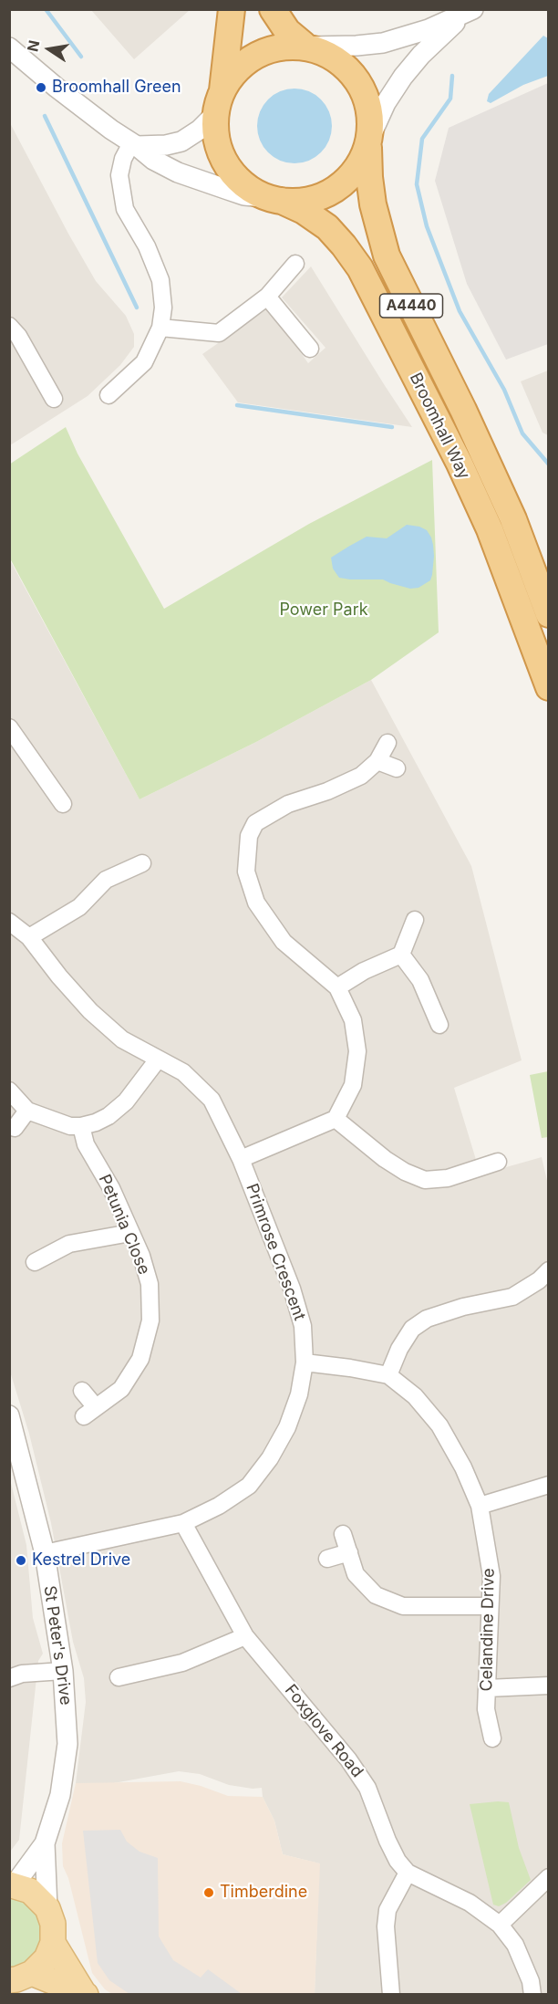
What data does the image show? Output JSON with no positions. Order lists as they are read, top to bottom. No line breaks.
{"streets":{"highway":["A4440","Broomhall Way"],"street":["Petunia Close","Primrose Crescent","Celandine Drive","St Peter's Drive","Foxglove Road"]},"crossings":[["Primrose Crescent","Celandine Drive"],["Primrose Crescent","St Peter's Drive"],["Primrose Crescent","Foxglove Road"]],"parks":["Power Park"],"places":["Broomhall Green","Kestrel Drive","Timberdine"],"north":"left"}
